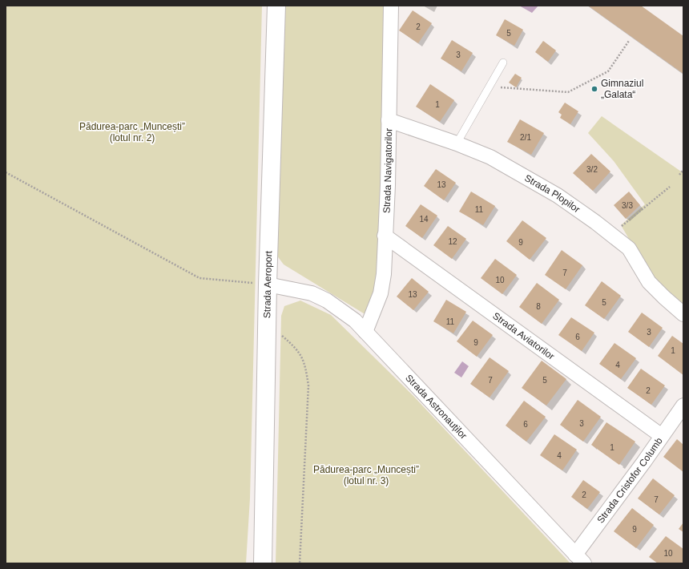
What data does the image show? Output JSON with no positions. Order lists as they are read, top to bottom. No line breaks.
{"streets":{"street":["Strada Navigatorilor","Strada Plopilor","Strada Aeroport","Strada Aviatorilor","Strada Astronauților","Strada Cristofor Columb"]},"crossings":[["Strada Navigatorilor","Strada Plopilor"],["Strada Navigatorilor","Strada Aviatorilor"],["Strada Navigatorilor","Strada Astronauților"],["Strada Aeroport","Strada Astronauților"],["Strada Aviatorilor","Strada Cristofor Columb"],["Strada Astronauților","Strada Cristofor Columb"]],"parks":["Pădurea-parc „Muncești” (lotul nr. 2)","Pădurea-parc „Muncești” (lotul nr. 3)"],"places":["Gimnaziul „Galata“"],"house_numbers":["2","5","3","1","2/1","3/2","13","3/3","11","14","12","9","7","10","13","5","8","11","3","6","9","1","4","7","5","2","3","6","1","4","2","7","9","10"]}
